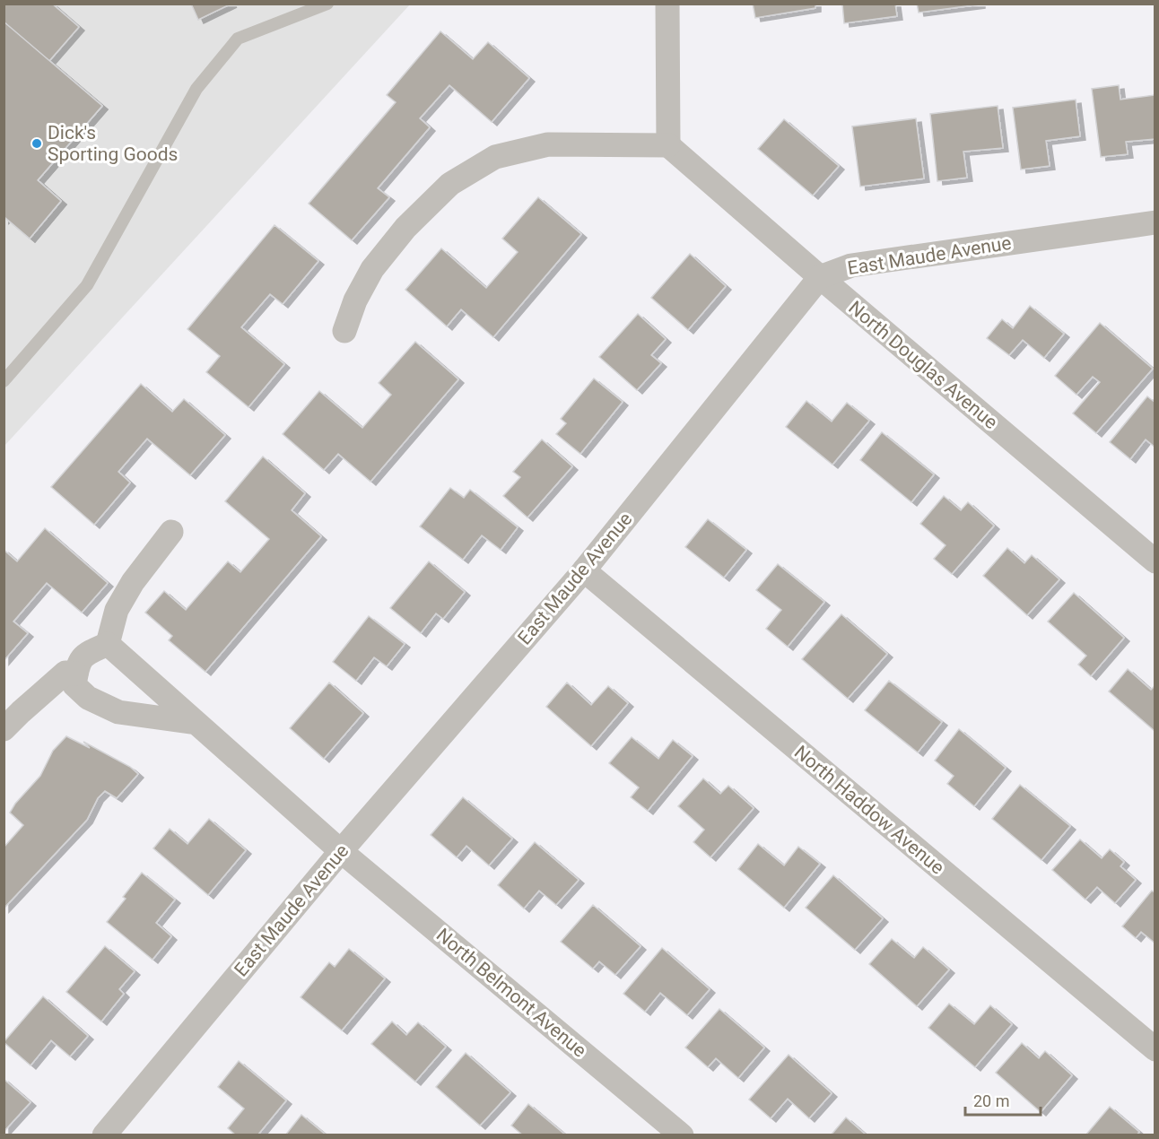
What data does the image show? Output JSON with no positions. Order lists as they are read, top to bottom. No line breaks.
{"streets":{"street":["East Maude Avenue","North Douglas Avenue","North Haddow Avenue","North Belmont Avenue"]},"crossings":[["East Maude Avenue","North Douglas Avenue"],["East Maude Avenue","North Haddow Avenue"],["East Maude Avenue","North Belmont Avenue"]],"places":["Dick's Sporting Goods"],"scale_bar":"20 m"}
